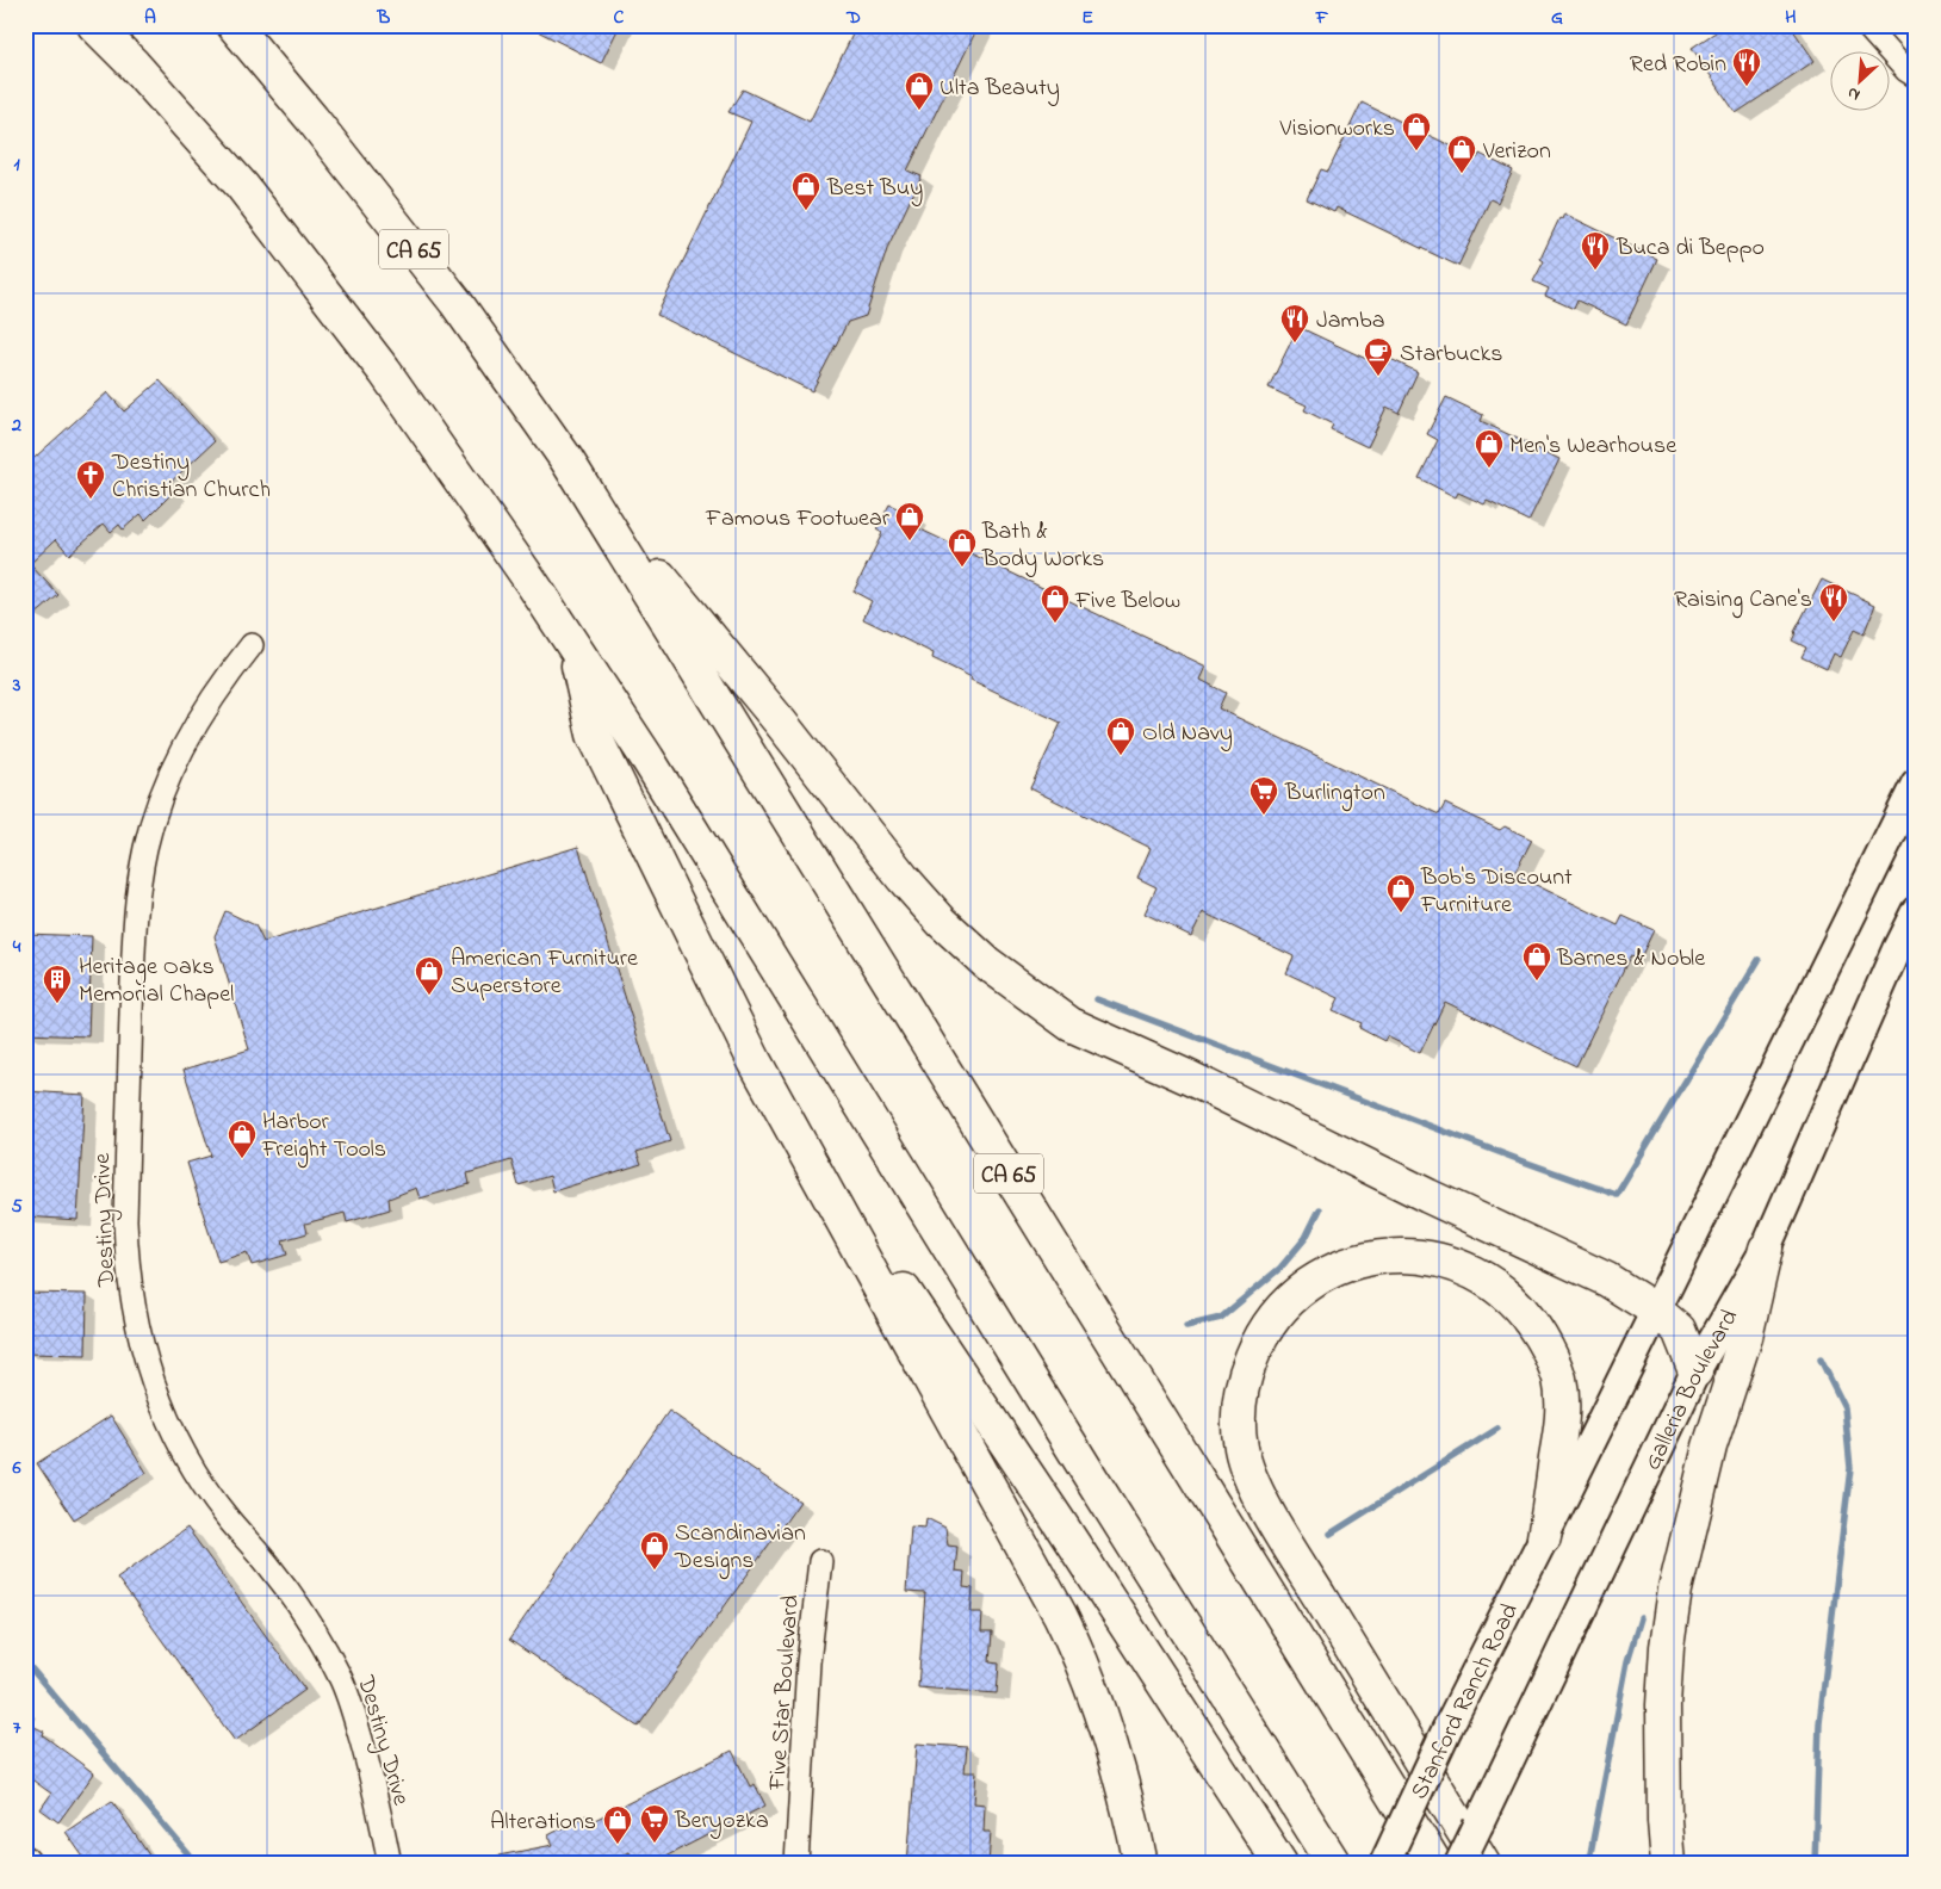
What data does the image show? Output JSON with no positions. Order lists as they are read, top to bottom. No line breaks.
{"streets":{"highway":["CA 65"],"main road":["Galleria Boulevard","Stanford Ranch Road"],"street":["Destiny Drive","Five Star Boulevard"]},"places":{"restaurant":["Red Robin","Buca di Beppo","Jamba","Raising Cane's"],"shop":["Ulta Beauty","Visionworks","Verizon","Best Buy","Men's Wearhouse","Famous Footwear","Bath & Body Works","Five Below","Old Navy","Bob's Discount Furniture","Barnes & Noble","American Furniture Superstore","Harbor Freight Tools","Scandinavian Designs","Alterations"],"cafe":["Starbucks"],"church":["Destiny Christian Church"],"supermarket":["Burlington","Beryozka"],"building":["Heritage Oaks Memorial Chapel"]},"north":"bottom left","grid":{"columns":["A","B","C","D","E","F","G","H"],"rows":["1","2","3","4","5","6","7"]}}
